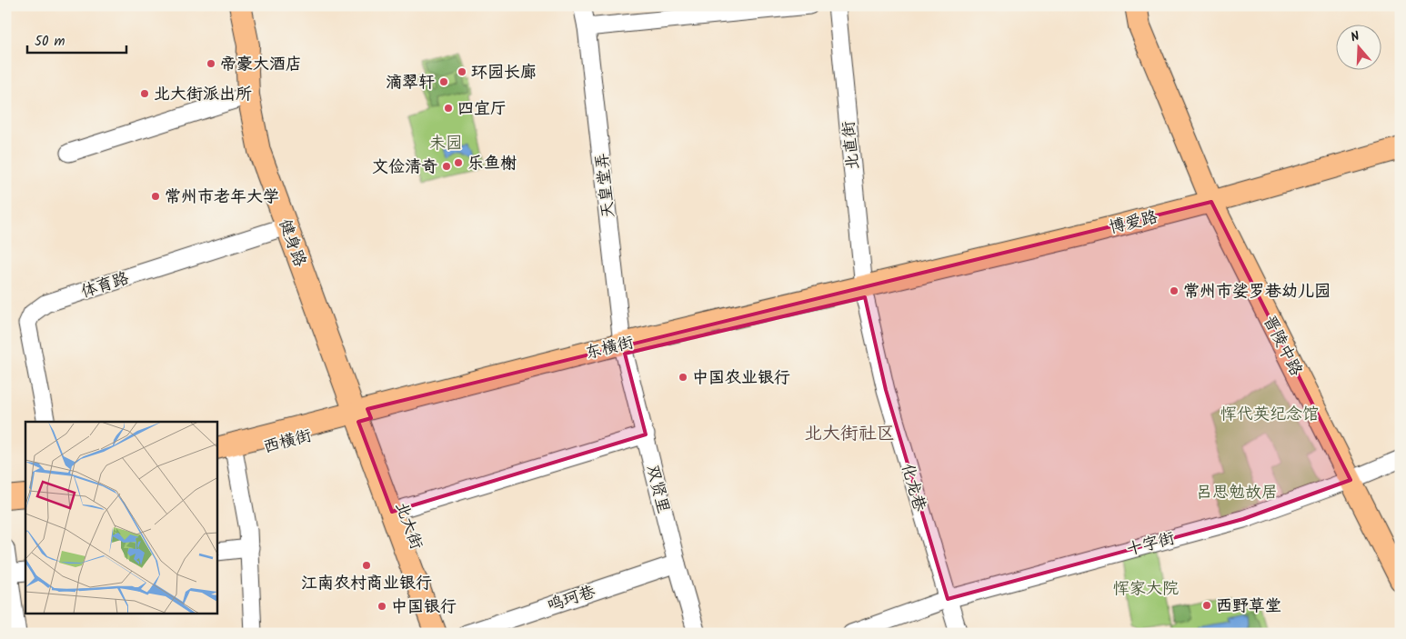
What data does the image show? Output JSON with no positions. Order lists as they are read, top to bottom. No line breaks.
{"streets":{"main road":["博爱路","健身路","晋陵中路","东横街","西横街","北大街"],"street":["北直街","天皇堂弄","体育路","化龙巷","双贤里","十字街","鸣珂巷"]},"crossings":[["北直街","博爱路"],["北直街","东横街"],["北直街","化龙巷"],["天皇堂弄","东横街"],["天皇堂弄","双贤里"],["博爱路","晋陵中路"],["博爱路","东横街"],["博爱路","化龙巷"],["健身路","体育路"],["健身路","东横街"],["健身路","西横街"],["健身路","北大街"],["晋陵中路","十字街"],["东横街","西横街"],["东横街","化龙巷"],["东横街","双贤里"],["东横街","北大街"],["西横街","北大街"],["化龙巷","十字街"],["双贤里","鸣珂巷"]],"districts":["北大街社区"],"parks":["未园","恽代英纪念馆","吕思勉故居","恽家大院"],"places":["帝豪大酒店","环园长廊","滴翠轩","北大街派出所","四宜厅","乐鱼榭","文俭清奇","常州市老年大学","常州市娑罗巷幼儿园","中国农业银行","江南农村商业银行","西野草堂","中国银行"],"scale_bar":"50 m","north":"top"}
